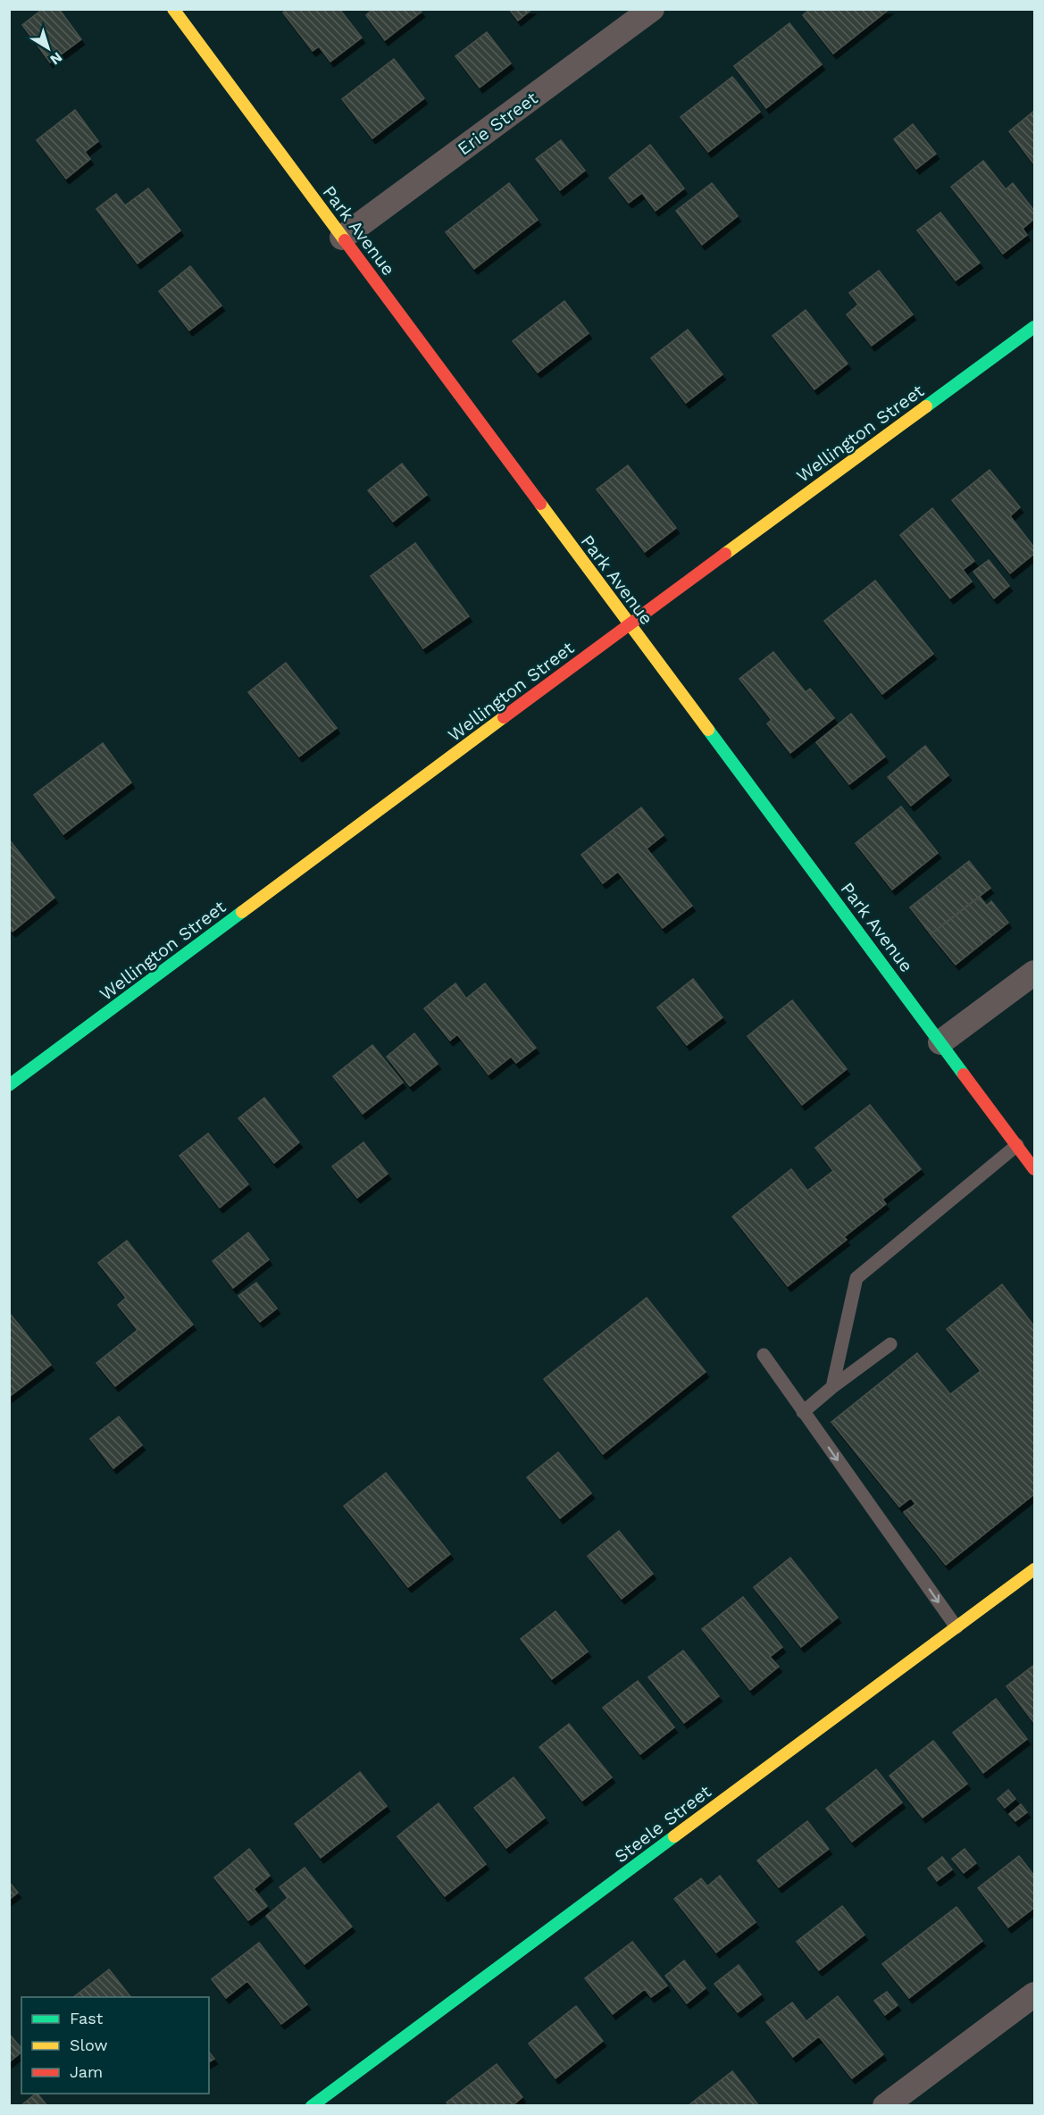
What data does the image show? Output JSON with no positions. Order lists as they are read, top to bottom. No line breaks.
{"streets":{"street":["Erie Street","Park Avenue","Wellington Street","Steele Street"]},"crossings":[["Erie Street","Park Avenue"],["Park Avenue","Wellington Street"]],"legend":["Fast","Slow","Jam"],"north":"bottom right"}
